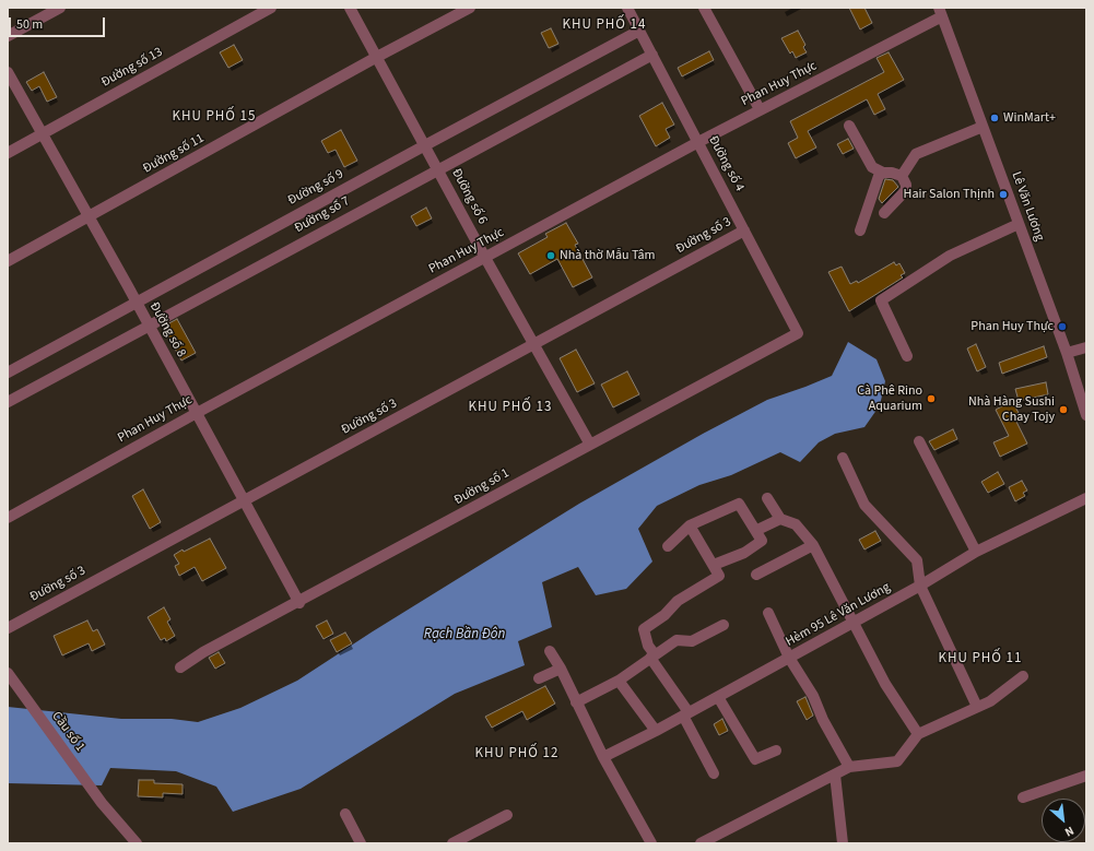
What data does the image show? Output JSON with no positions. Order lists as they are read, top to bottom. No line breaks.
{"streets":{"street":["Đường số 13","Phan Huy Thực","Đường số 11","Đường số 4","Đường số 9","Đường số 6","Lê Văn Lương","Đường số 7","Đường số 3","Đường số 8","Đường số 1","Hẻm 95 Lê Văn Lương","Cầu số 1"]},"crossings":[["Đường số 13","Đường số 8"],["Phan Huy Thực","Đường số 4"],["Phan Huy Thực","Đường số 6"],["Phan Huy Thực","Lê Văn Lương"],["Phan Huy Thực","Đường số 8"],["Đường số 11","Đường số 6"],["Đường số 11","Đường số 8"],["Đường số 4","Đường số 9"],["Đường số 4","Đường số 7"],["Đường số 4","Đường số 3"],["Đường số 4","Đường số 1"],["Đường số 9","Đường số 6"],["Đường số 9","Đường số 8"],["Đường số 6","Đường số 7"],["Đường số 6","Đường số 3"],["Đường số 6","Đường số 1"],["Đường số 7","Đường số 8"],["Đường số 3","Đường số 8"],["Đường số 8","Đường số 1"]],"districts":["KHU PHỐ 14","KHU PHỐ 15","KHU PHỐ 13","KHU PHỐ 11","KHU PHỐ 12"],"water":["Rạch Bần Đôn"],"places":["WinMart+","Hair Salon Thịnh","Nhà thờ Mẫu Tâm","Phan Huy Thực","Cà Phê Rino Aquarium","Nhà Hàng Sushi Chay Tojy"],"scale_bar":"50 m","north":"bottom right"}
